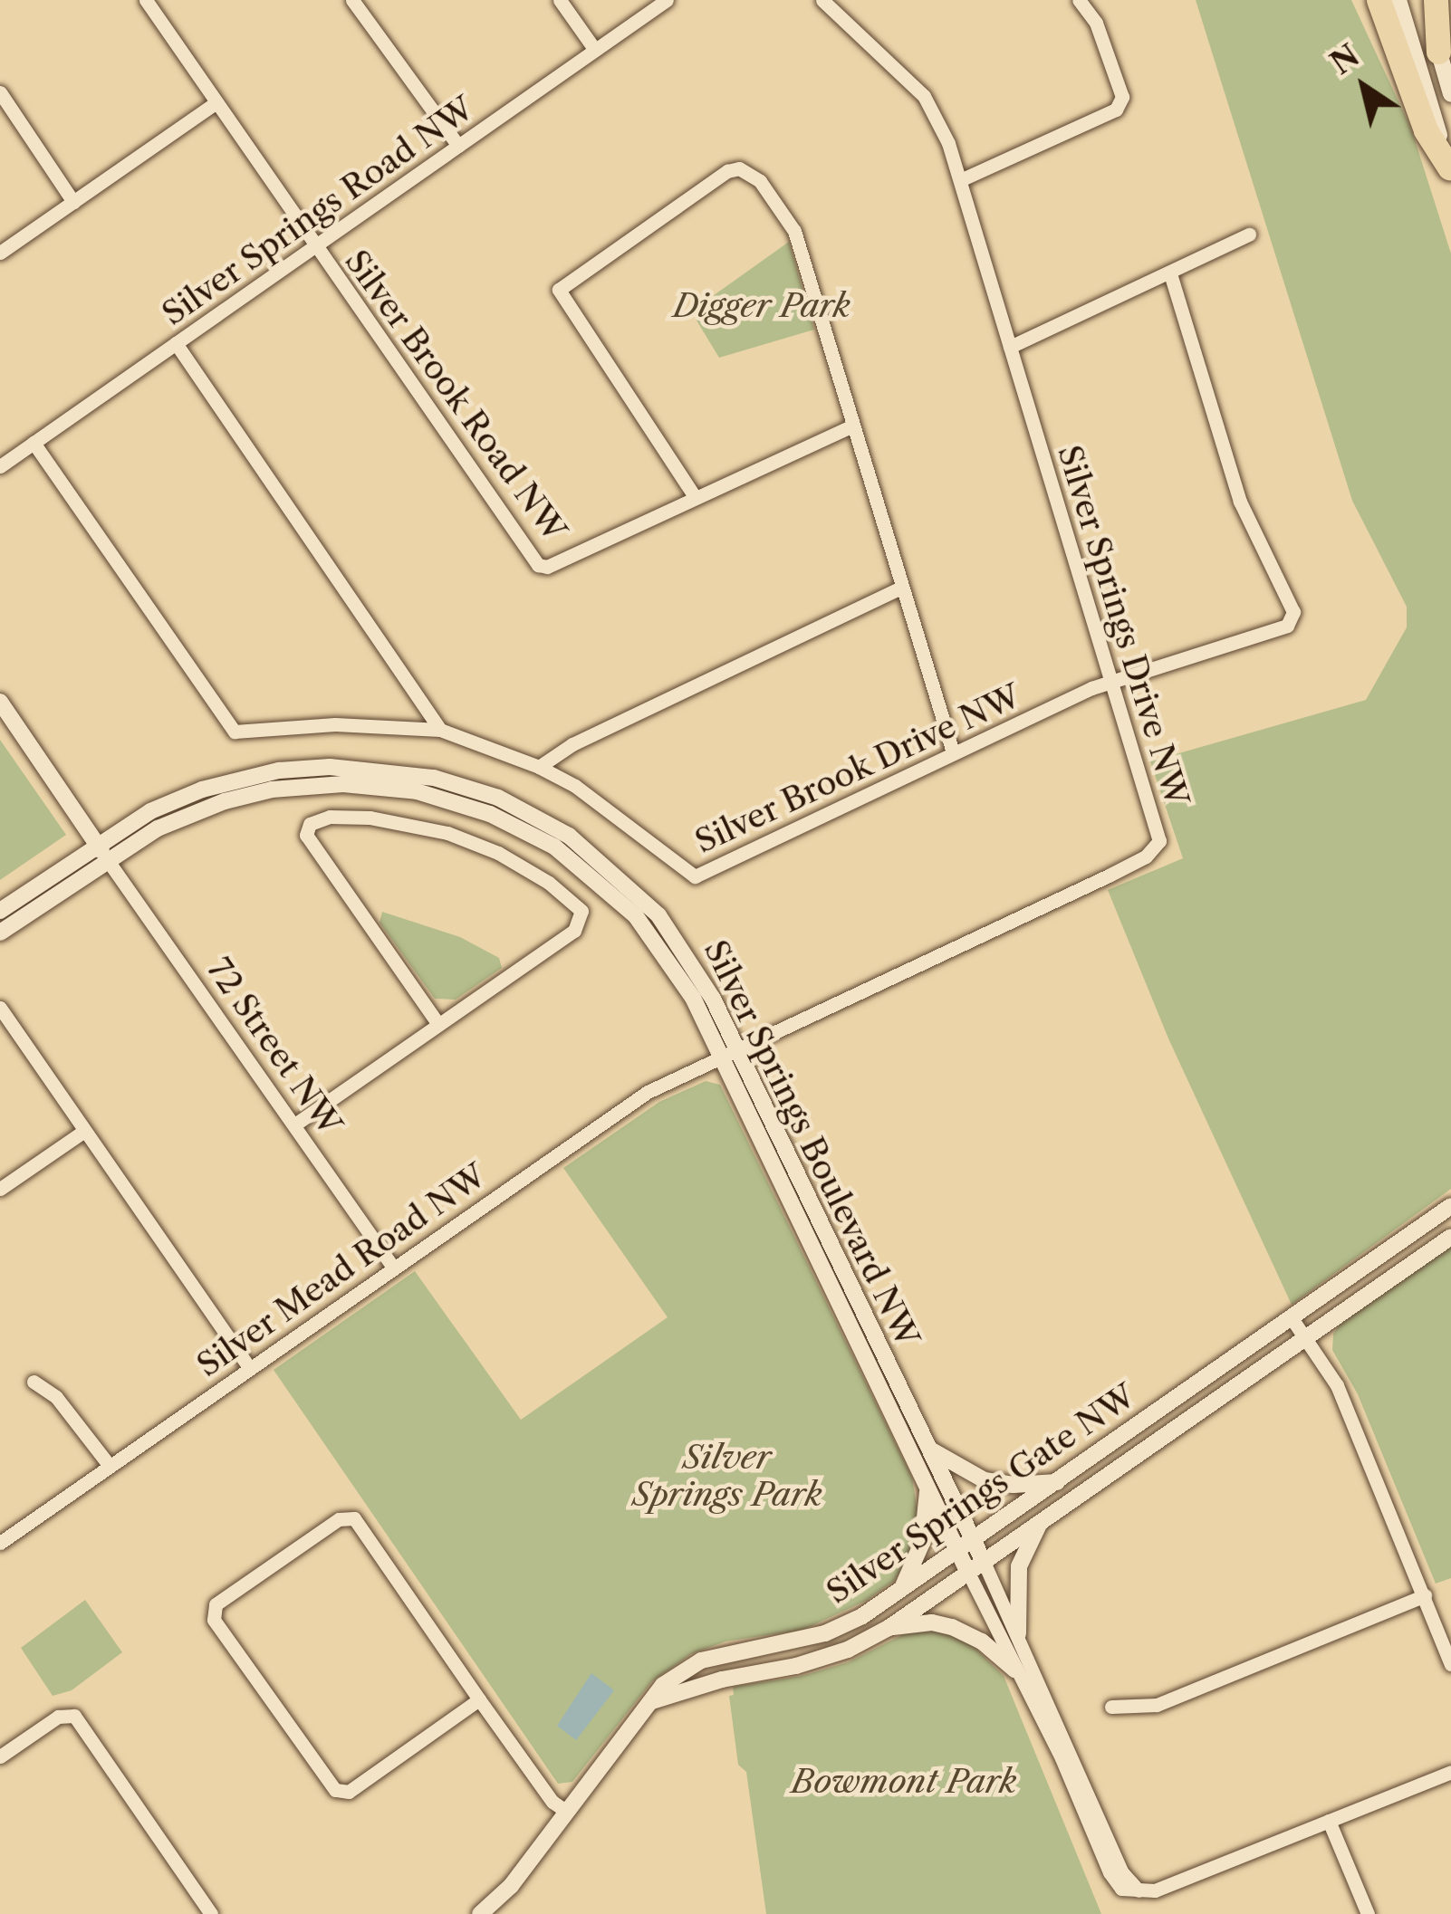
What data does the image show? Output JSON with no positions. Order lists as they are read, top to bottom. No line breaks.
{"streets":{"street":["Silver Springs Road NW","Silver Brook Road NW","Silver Springs Drive NW","Silver Brook Drive NW","72 Street NW","Silver Springs Boulevard NW","Silver Mead Road NW","Silver Springs Gate NW"]},"crossings":[["Silver Springs Road NW","Silver Brook Road NW"],["Silver Springs Road NW","Silver Brook Drive NW"],["Silver Springs Drive NW","Silver Brook Drive NW"],["Silver Springs Drive NW","Silver Springs Boulevard NW"],["Silver Springs Drive NW","Silver Mead Road NW"],["72 Street NW","Silver Springs Boulevard NW"],["72 Street NW","Silver Mead Road NW"],["Silver Springs Boulevard NW","Silver Mead Road NW"],["Silver Springs Boulevard NW","Silver Springs Gate NW"]],"parks":["Digger Park","Silver Springs Park","Bowmont Park"],"north":"top left"}
